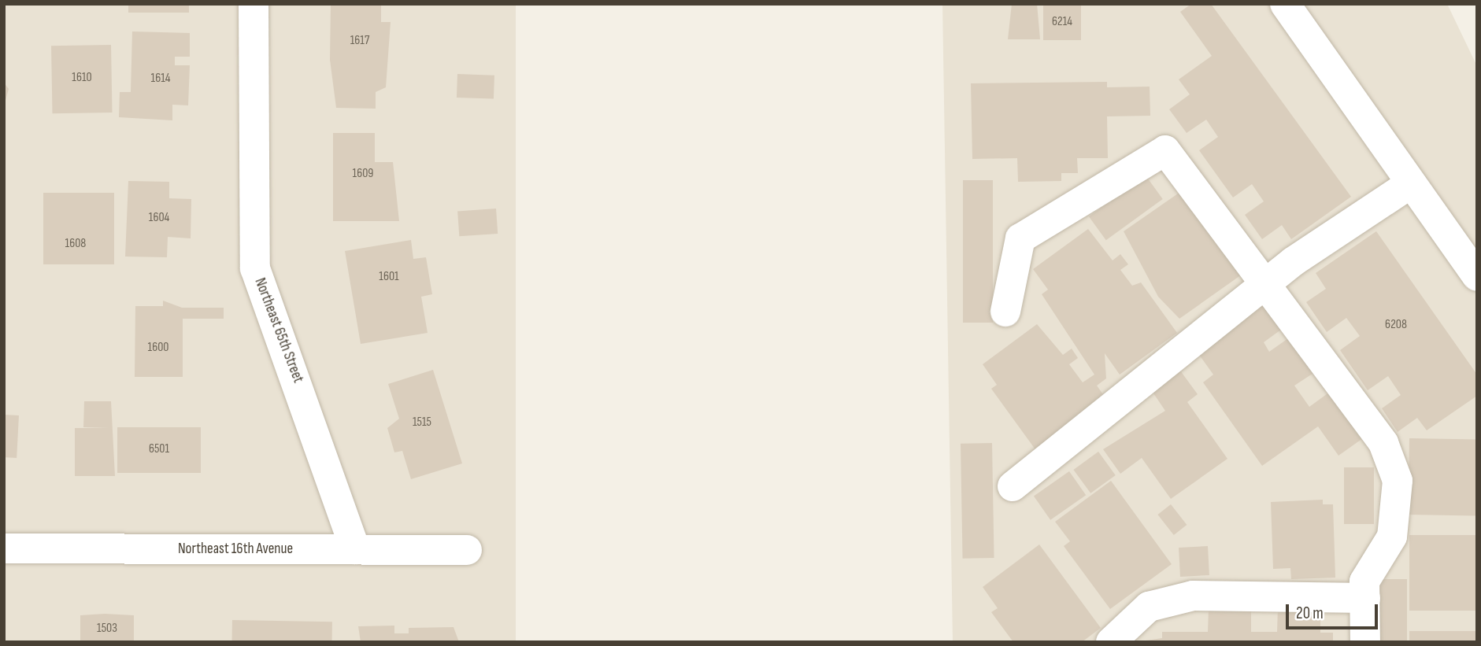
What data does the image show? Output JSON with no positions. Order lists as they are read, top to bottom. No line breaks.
{"streets":{"street":["Northeast 65th Street","Northeast 16th Avenue"]},"crossings":[["Northeast 65th Street","Northeast 16th Avenue"]],"house_numbers":["6214","1617","1610","1614","1609","1604","1608","1601","6208","1600","1515","6501","1503"],"scale_bar":"20 m"}
